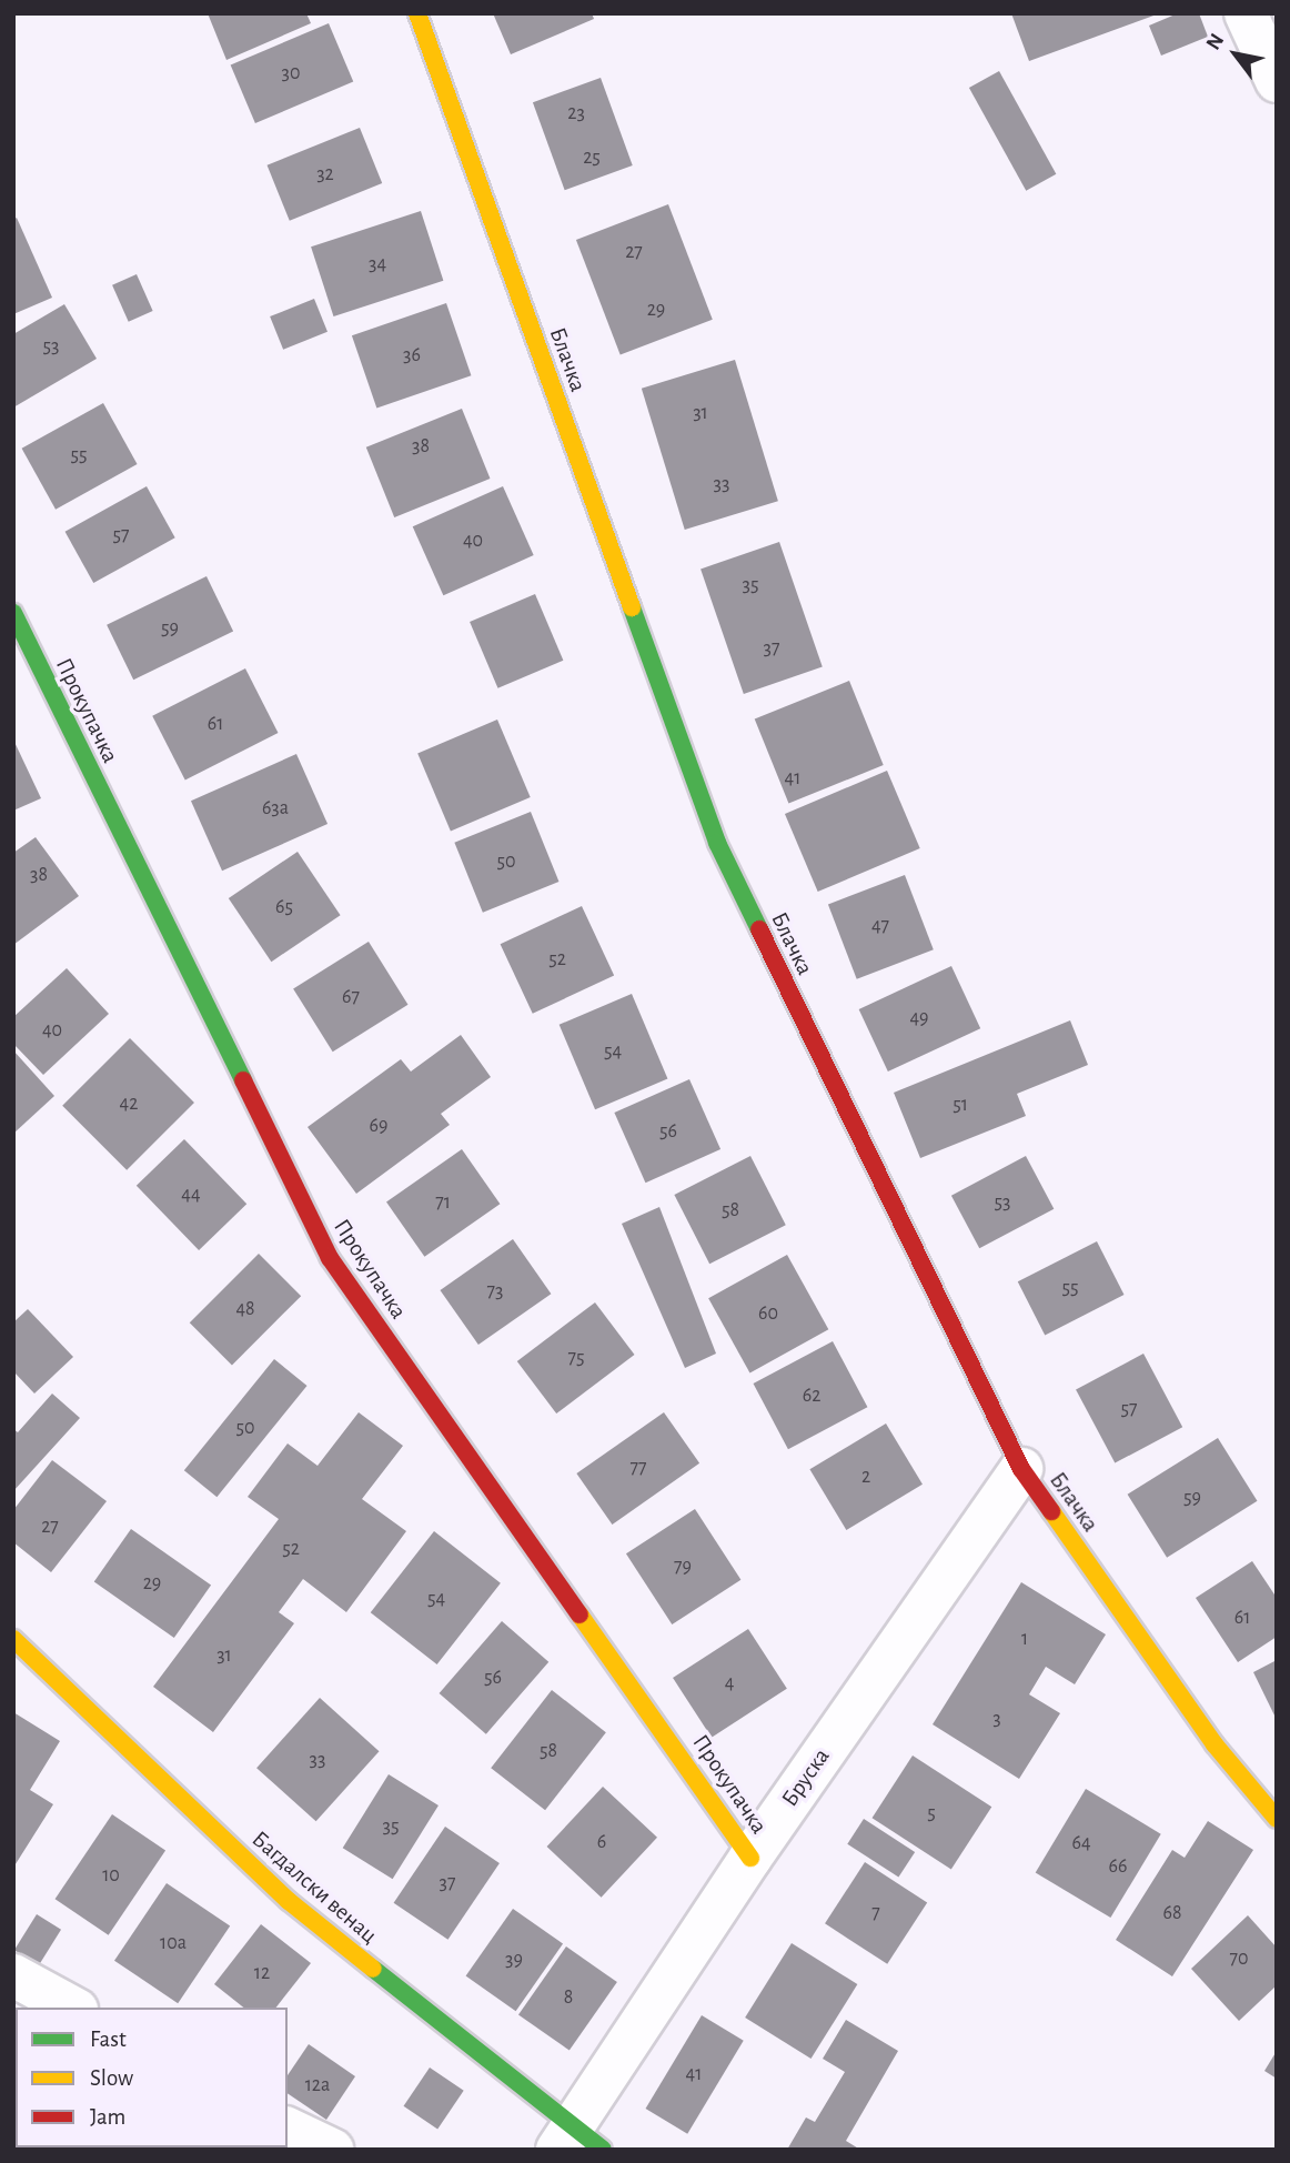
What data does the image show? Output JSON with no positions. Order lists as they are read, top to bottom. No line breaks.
{"streets":{"street":["Блачка","Прокупачка","Бруска","Багдалски венац"]},"crossings":[["Блачка","Бруска"],["Прокупачка","Бруска"],["Бруска","Багдалски венац"]],"house_numbers":["30","23","25","32","27","34","29","53","36","31","38","55","33","57","40","35","59","37","61","41","63a","50","38","65","47","52","67","49","40","54","42","51","69","56","44","71","53","58","55","73","48","60","75","62","57","50","77","2","59","27","52","79","29","54","61","1","31","56","4","3","58","33","5","35","6","64","66","10","37","7","68","10a","70","39","12","8","41","12a"],"legend":["Fast","Slow","Jam"],"north":"top left"}
